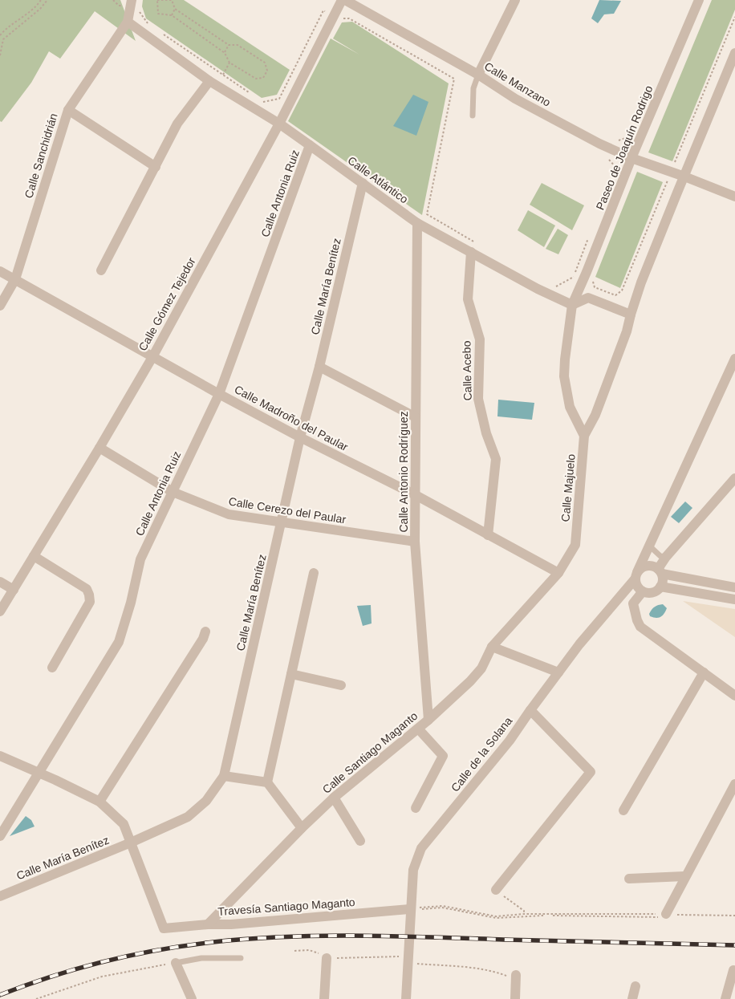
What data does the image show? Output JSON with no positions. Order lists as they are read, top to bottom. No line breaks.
{"streets":{"street":["Calle Manzano","Paseo de Joaquín Rodrigo","Calle Sanchidrián","Calle Atlántico","Calle Antonia Ruiz","Calle María Benítez","Calle Gómez Tejedor","Calle Acebo","Calle Madroño del Paular","Calle Antonio Rodríguez","Calle Majuelo","Calle Cerezo del Paular","Calle Santiago Maganto","Calle de la Solana","Travesía Santiago Maganto"]},"crossings":[["Calle Manzano","Paseo de Joaquín Rodrigo"],["Paseo de Joaquín Rodrigo","Calle Atlántico"],["Calle Sanchidrián","Calle Atlántico"],["Calle Sanchidrián","Calle Madroño del Paular"],["Calle Atlántico","Calle Antonia Ruiz"],["Calle Atlántico","Calle María Benítez"],["Calle Atlántico","Calle Gómez Tejedor"],["Calle Atlántico","Calle Acebo"],["Calle Atlántico","Calle Antonio Rodríguez"],["Calle Antonia Ruiz","Calle Madroño del Paular"],["Calle Antonia Ruiz","Calle Cerezo del Paular"],["Calle María Benítez","Calle Madroño del Paular"],["Calle María Benítez","Calle Cerezo del Paular"],["Calle María Benítez","Travesía Santiago Maganto"],["Calle Gómez Tejedor","Calle Madroño del Paular"],["Calle Gómez Tejedor","Calle Cerezo del Paular"],["Calle Acebo","Calle Madroño del Paular"],["Calle Madroño del Paular","Calle Antonio Rodríguez"],["Calle Madroño del Paular","Calle Majuelo"],["Calle Antonio Rodríguez","Calle Cerezo del Paular"],["Calle Antonio Rodríguez","Calle Santiago Maganto"],["Calle Majuelo","Calle Santiago Maganto"],["Calle Santiago Maganto","Travesía Santiago Maganto"],["Calle de la Solana","Travesía Santiago Maganto"]]}
